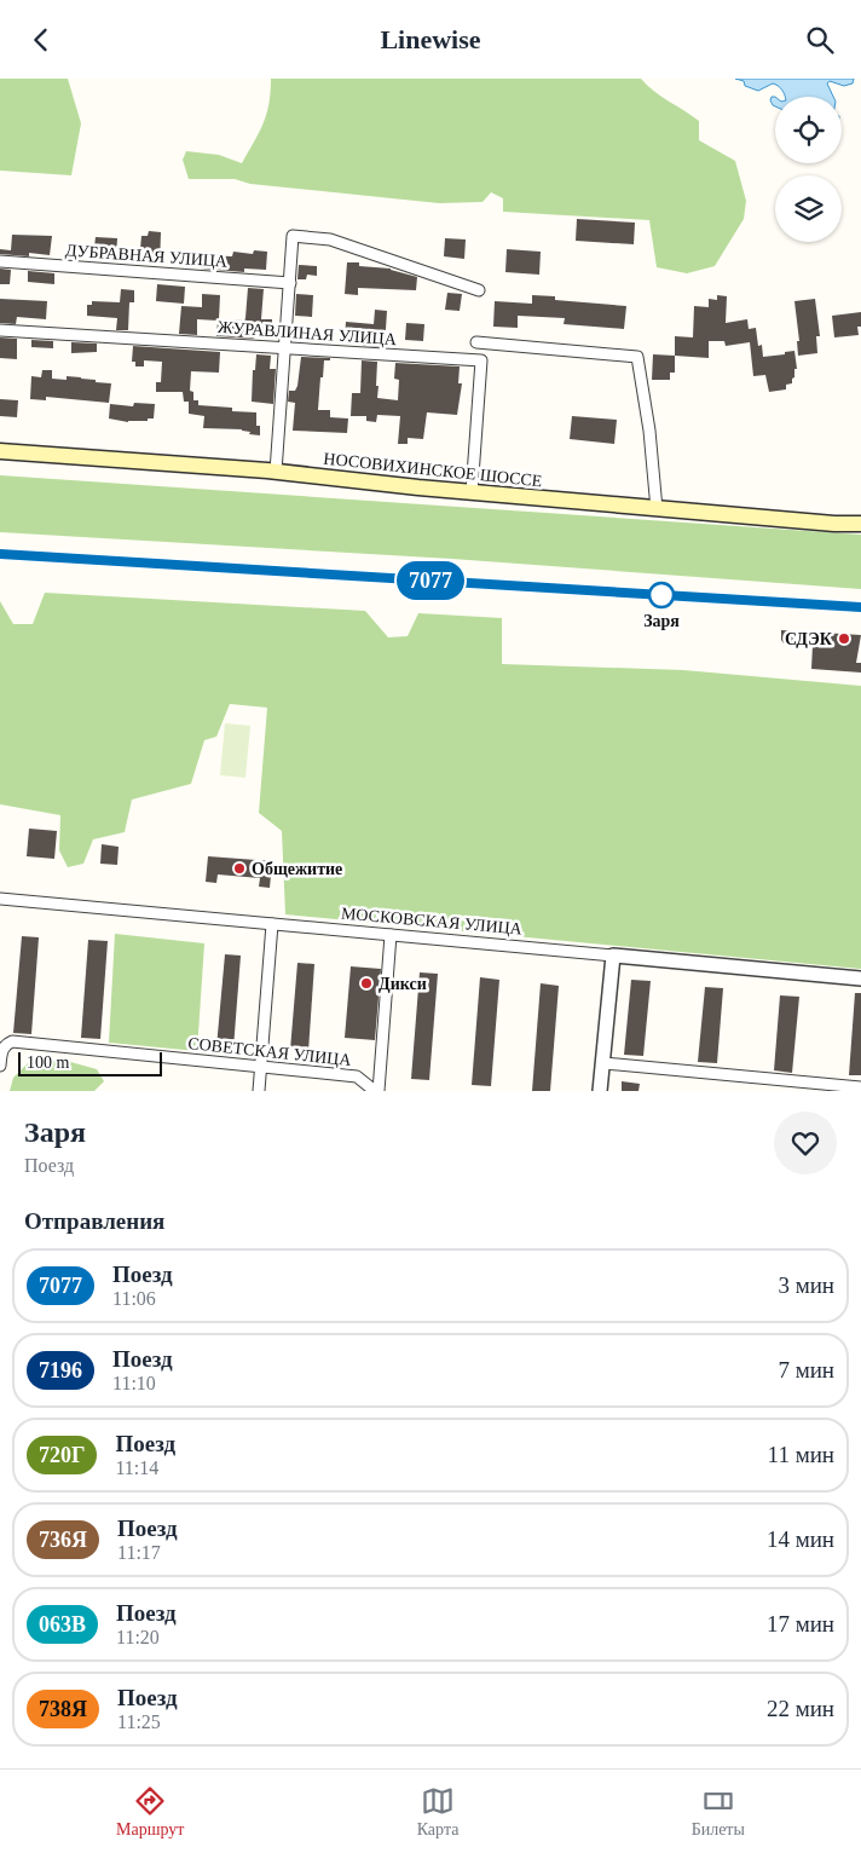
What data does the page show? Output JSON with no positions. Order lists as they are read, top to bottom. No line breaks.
{"streets":{"main road":["НОСОВИХИНСКОЕ ШОССЕ"],"street":["ДУБРАВНАЯ УЛИЦА","ЖУРАВЛИНАЯ УЛИЦА","МОСКОВСКАЯ УЛИЦА","СОВЕТСКАЯ УЛИЦА"]},"crossings":[["ЖУРАВЛИНАЯ УЛИЦА","НОСОВИХИНСКОЕ ШОССЕ"]],"places":["Заря","СДЭК","Общежитие","Дикси"],"scale_bar":"100 m","page":{"header":"Linewise","on_map":"7077","scale":"100 m","heading":[["Заря","Поезд"],"Отправления"],"list":[{"mark":"7077","name":"Поезд","note":"11:06","value":"3 мин"},{"mark":"7196","name":"Поезд","note":"11:10","value":"7 мин"},{"mark":"720Г","name":"Поезд","note":"11:14","value":"11 мин"},{"mark":"736Я","name":"Поезд","note":"11:17","value":"14 мин"},{"mark":"063В","name":"Поезд","note":"11:20","value":"17 мин"},{"mark":"738Я","name":"Поезд","note":"11:25","value":"22 мин"}],"tabs":["Маршрут","Карта","Билеты"]}}
